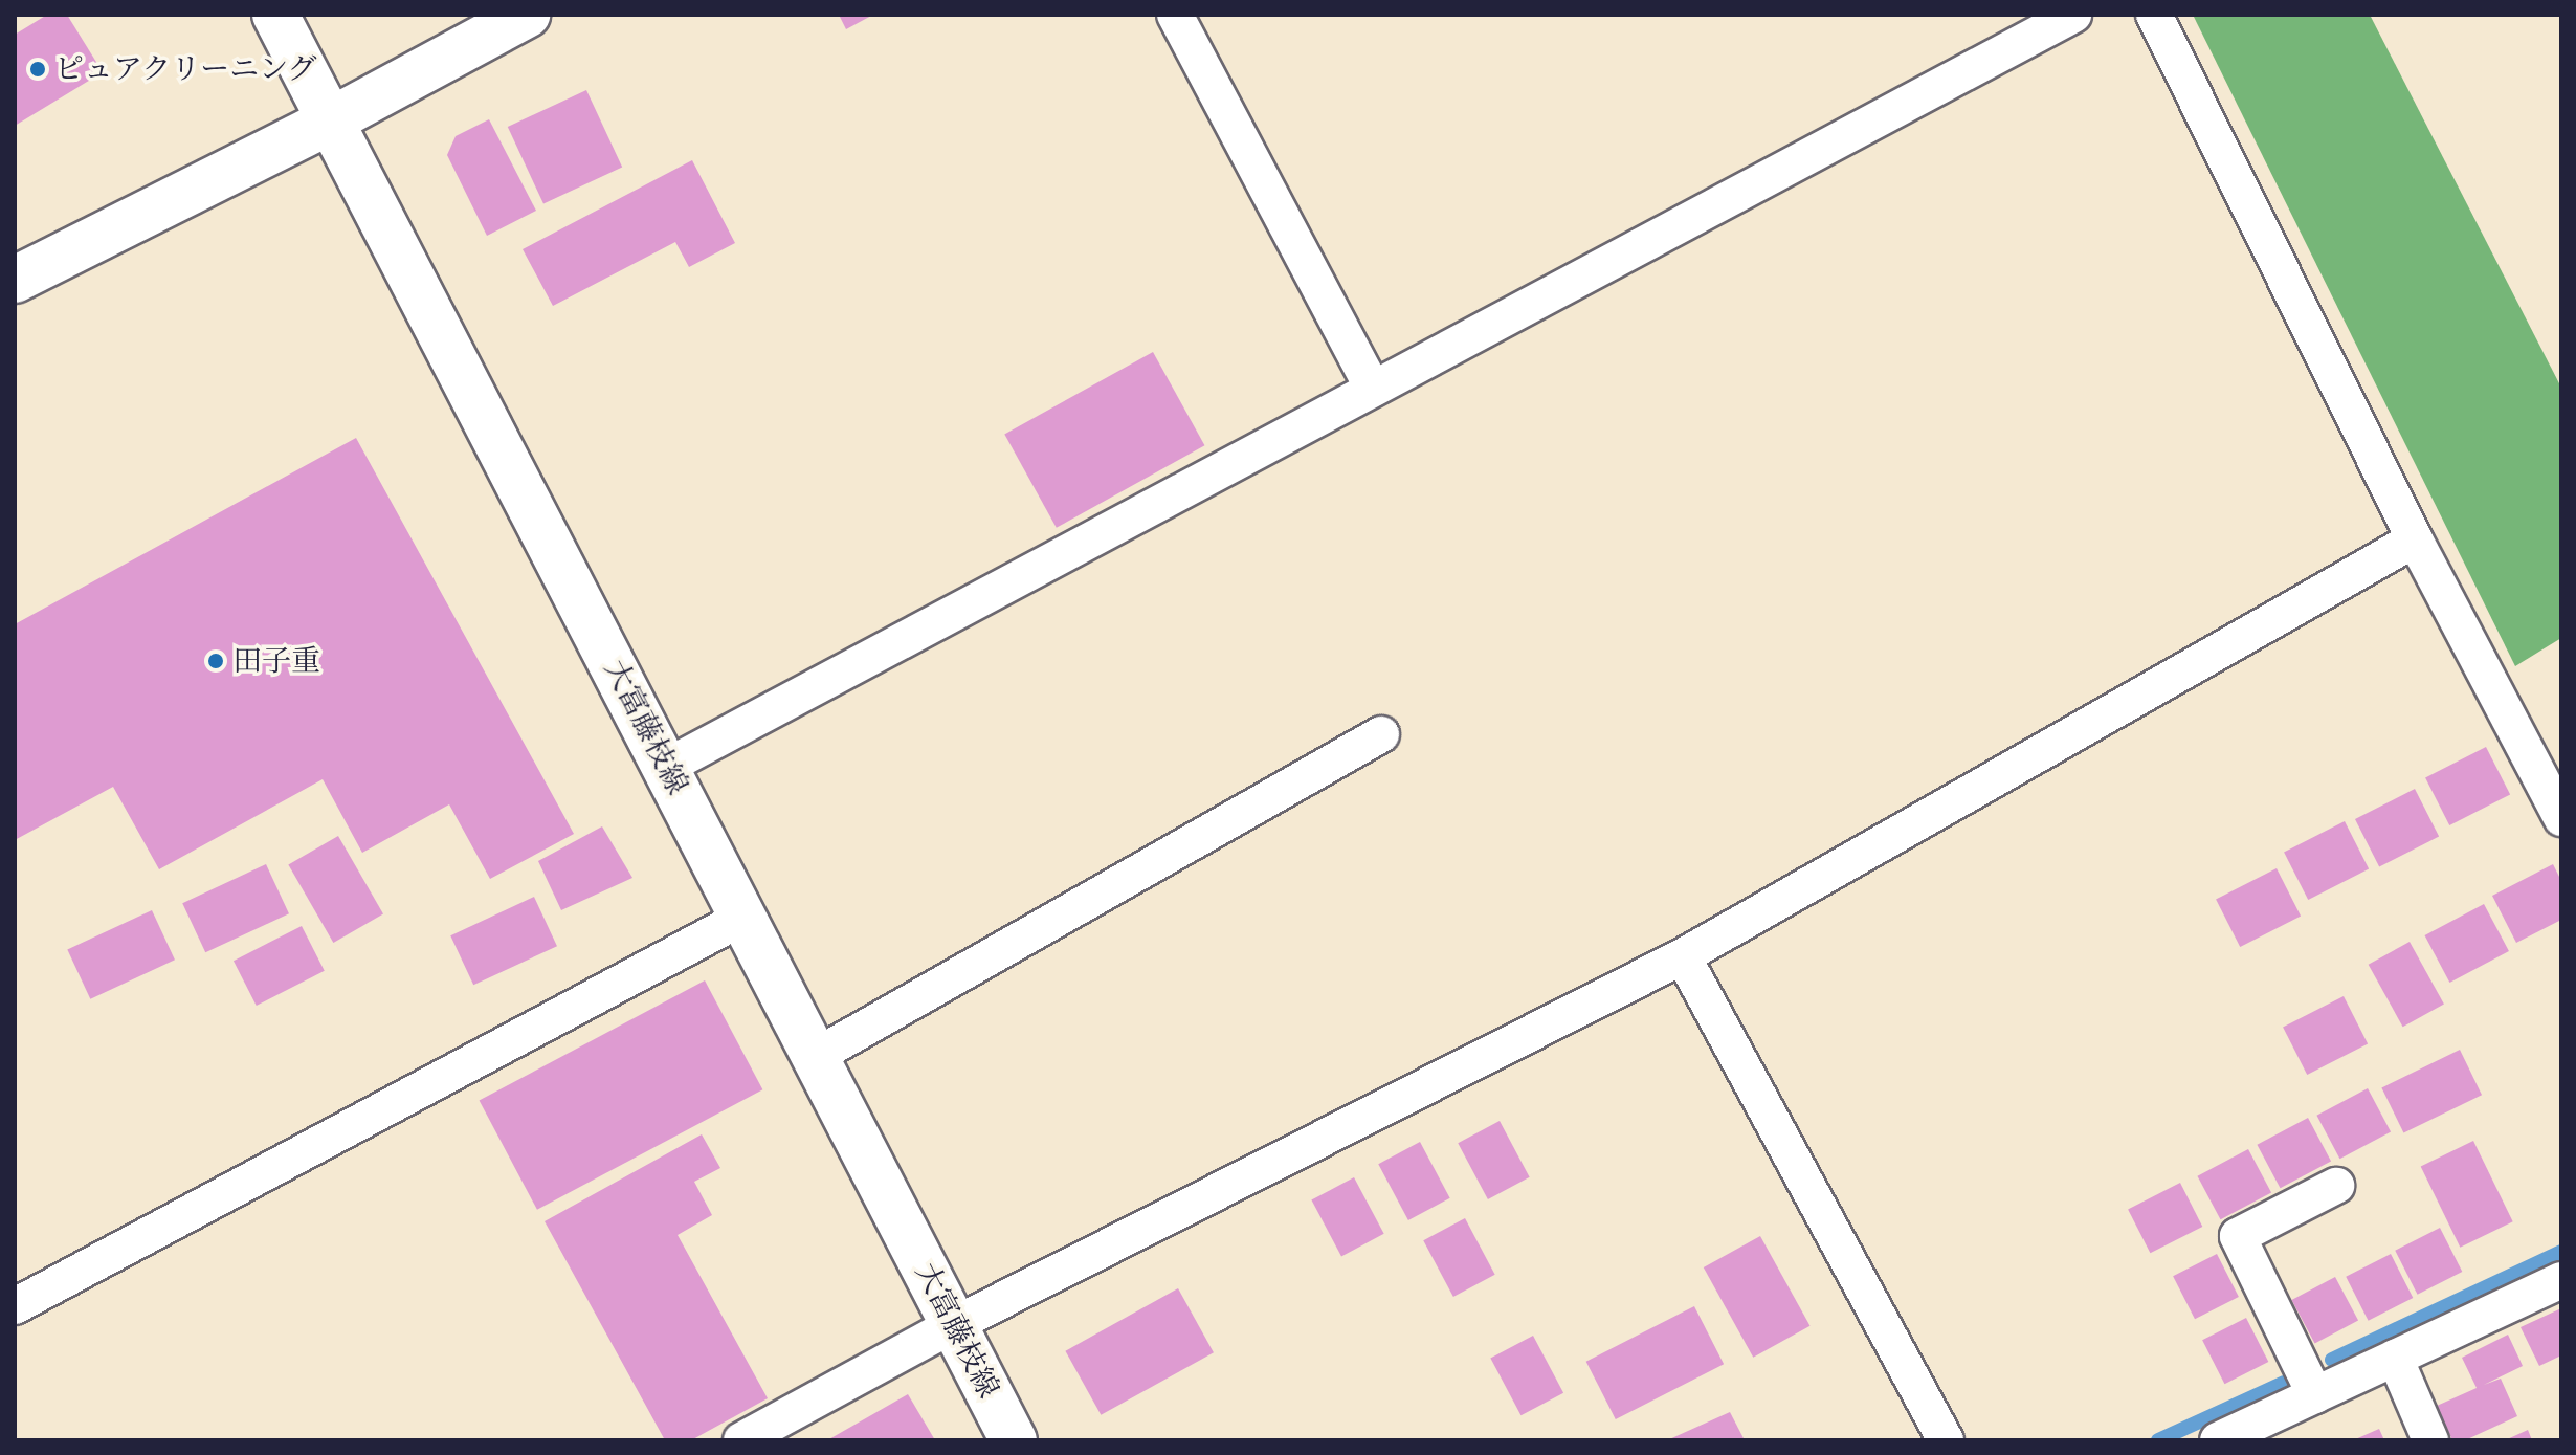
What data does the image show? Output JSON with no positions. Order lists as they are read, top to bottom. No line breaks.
{"streets":{"main road":["大富藤枝線"]},"places":["ピュアクリーニング","田子重"]}
